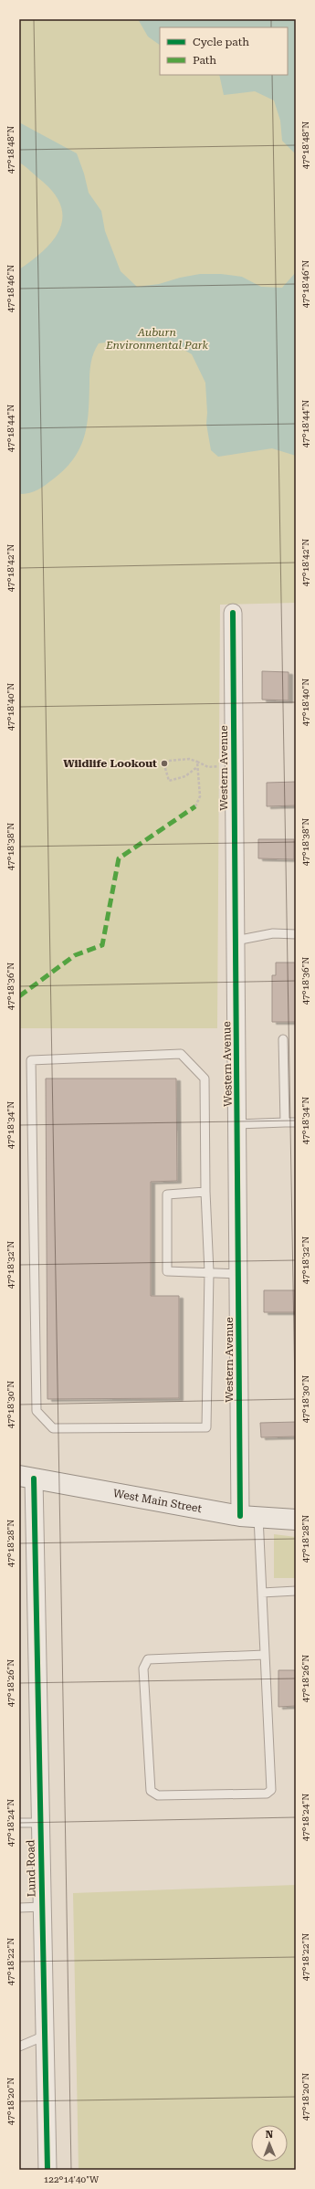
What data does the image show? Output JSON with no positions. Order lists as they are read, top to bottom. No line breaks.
{"streets":{"main road":["West Main Street"],"street":["Western Avenue","Lund Road"]},"crossings":[["Western Avenue","West Main Street"],["West Main Street","Lund Road"]],"parks":["Auburn Environmental Park"],"places":["Wildlife Lookout"],"legend":["Cycle path","Path"],"north":"top","coordinates":["47°18'48\"N","47°18'46\"N","47°18'44\"N","47°18'42\"N","47°18'40\"N","47°18'38\"N","47°18'36\"N","47°18'34\"N","47°18'32\"N","47°18'30\"N","47°18'28\"N","47°18'26\"N","47°18'24\"N","47°18'22\"N","47°18'20\"N","122°14'40\"W"]}
